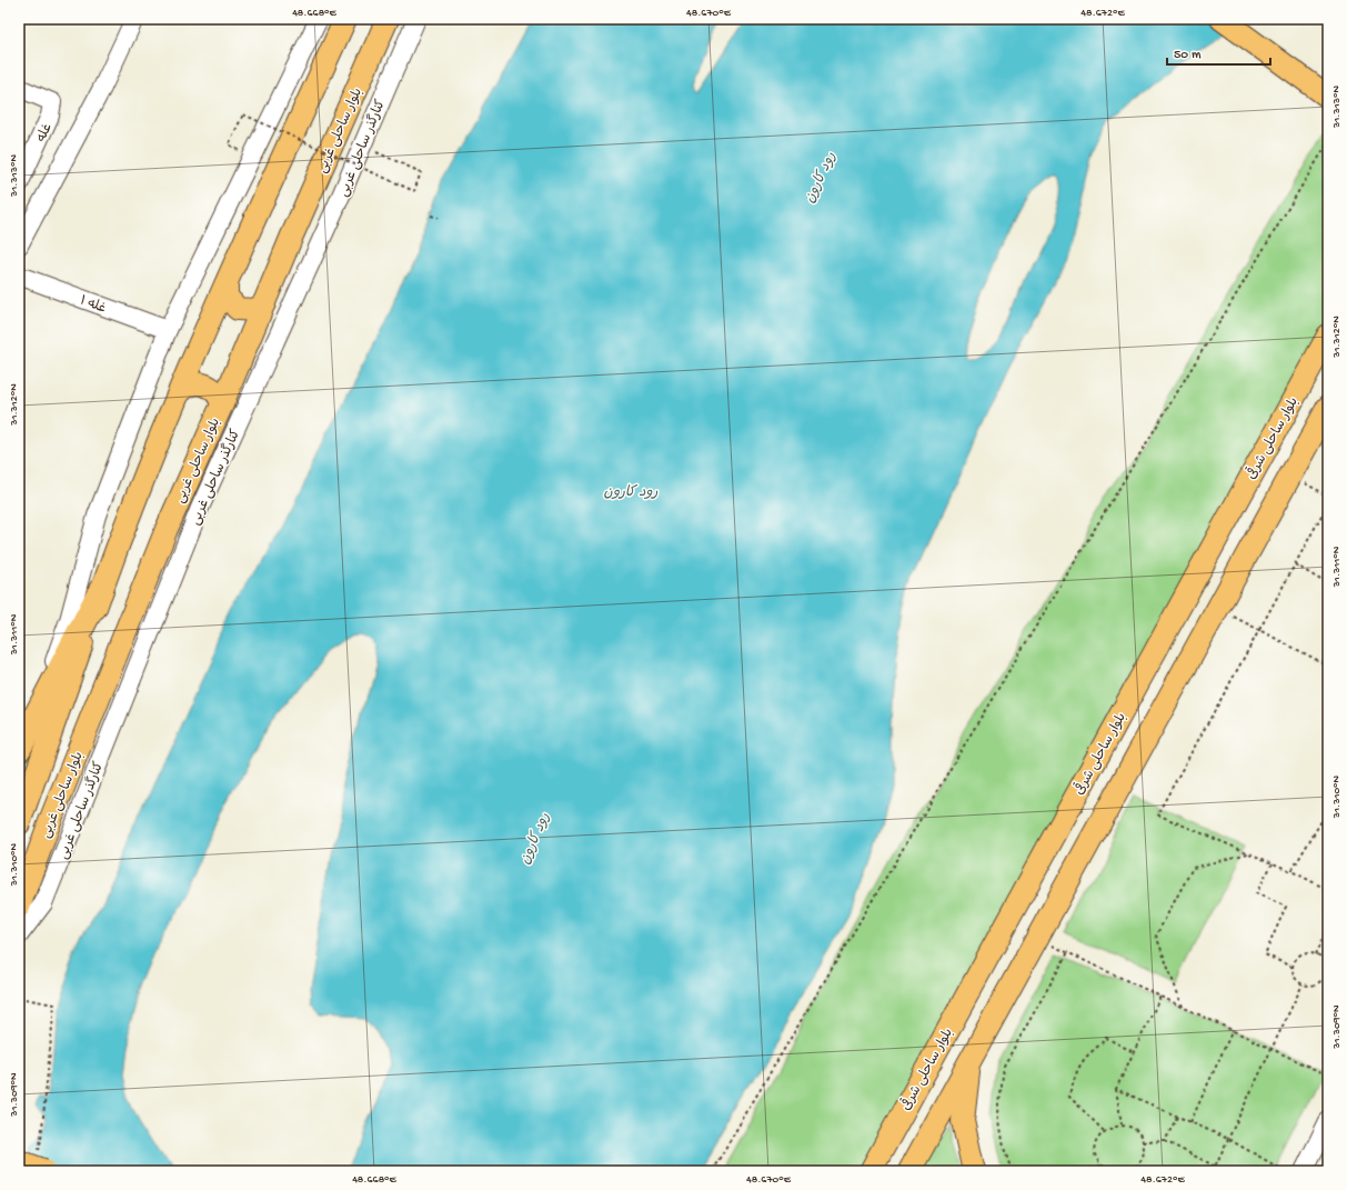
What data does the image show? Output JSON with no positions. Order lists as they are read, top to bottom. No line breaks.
{"streets":{"main road":["بلوار ساحلی غربی","بلوار ساحلی شرقی"],"street":["غله","کنارگذر ساحلی غربی","غله ۱"]},"water":["رود کارون"],"scale_bar":"50 m","coordinates":["48.668°E","48.670°E","48.672°E","31.313°N","31.312°N","31.311°N","31.310°N","31.309°N"]}
